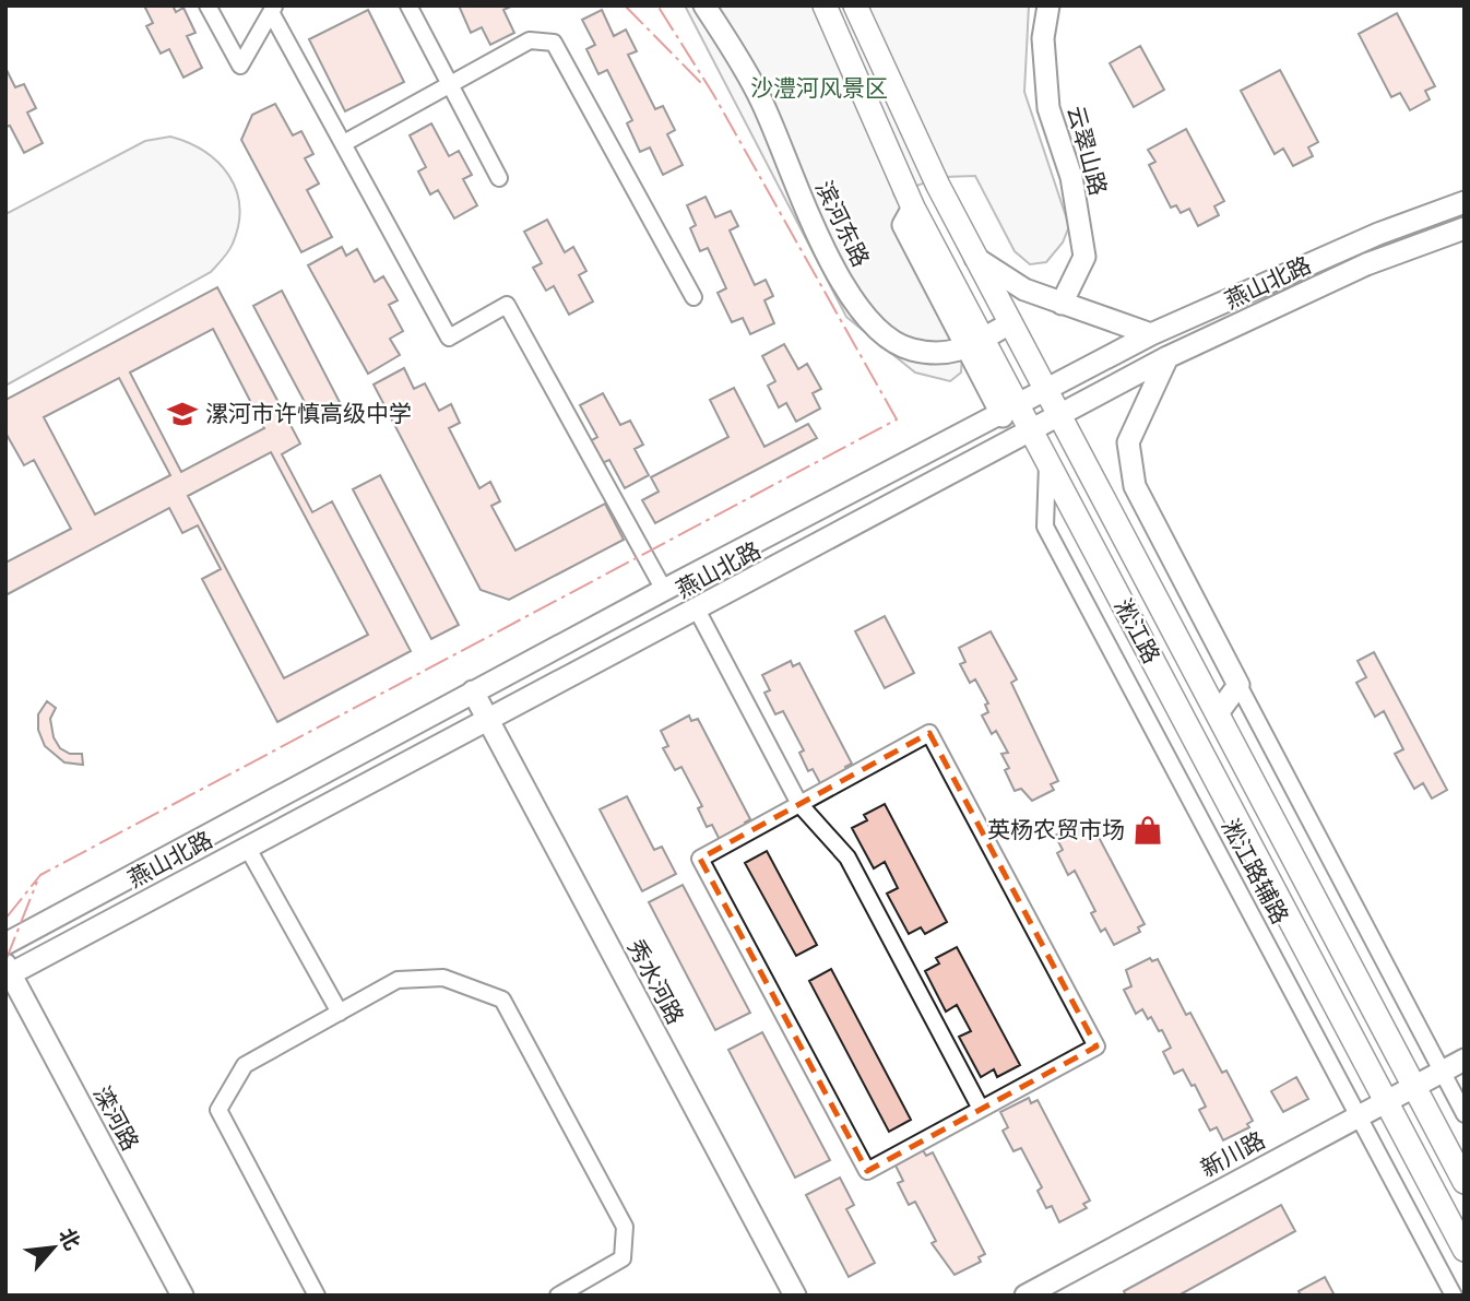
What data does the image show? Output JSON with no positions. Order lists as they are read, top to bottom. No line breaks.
{"streets":{"main road":["淞江路"],"street":["云翠山路","滨河东路","燕山北路","淞江路辅路","秀水河路","滦河路","新川路"]},"crossings":[["滨河东路","淞江路"],["燕山北路","淞江路"],["燕山北路","秀水河路"],["燕山北路","滦河路"],["淞江路","淞江路辅路"],["淞江路","新川路"],["淞江路辅路","新川路"]],"parks":["沙澧河风景区"],"places":{"school or university":["漯河市许慎高级中学"],"shop":["英杨农贸市场"]},"north":"top right"}
